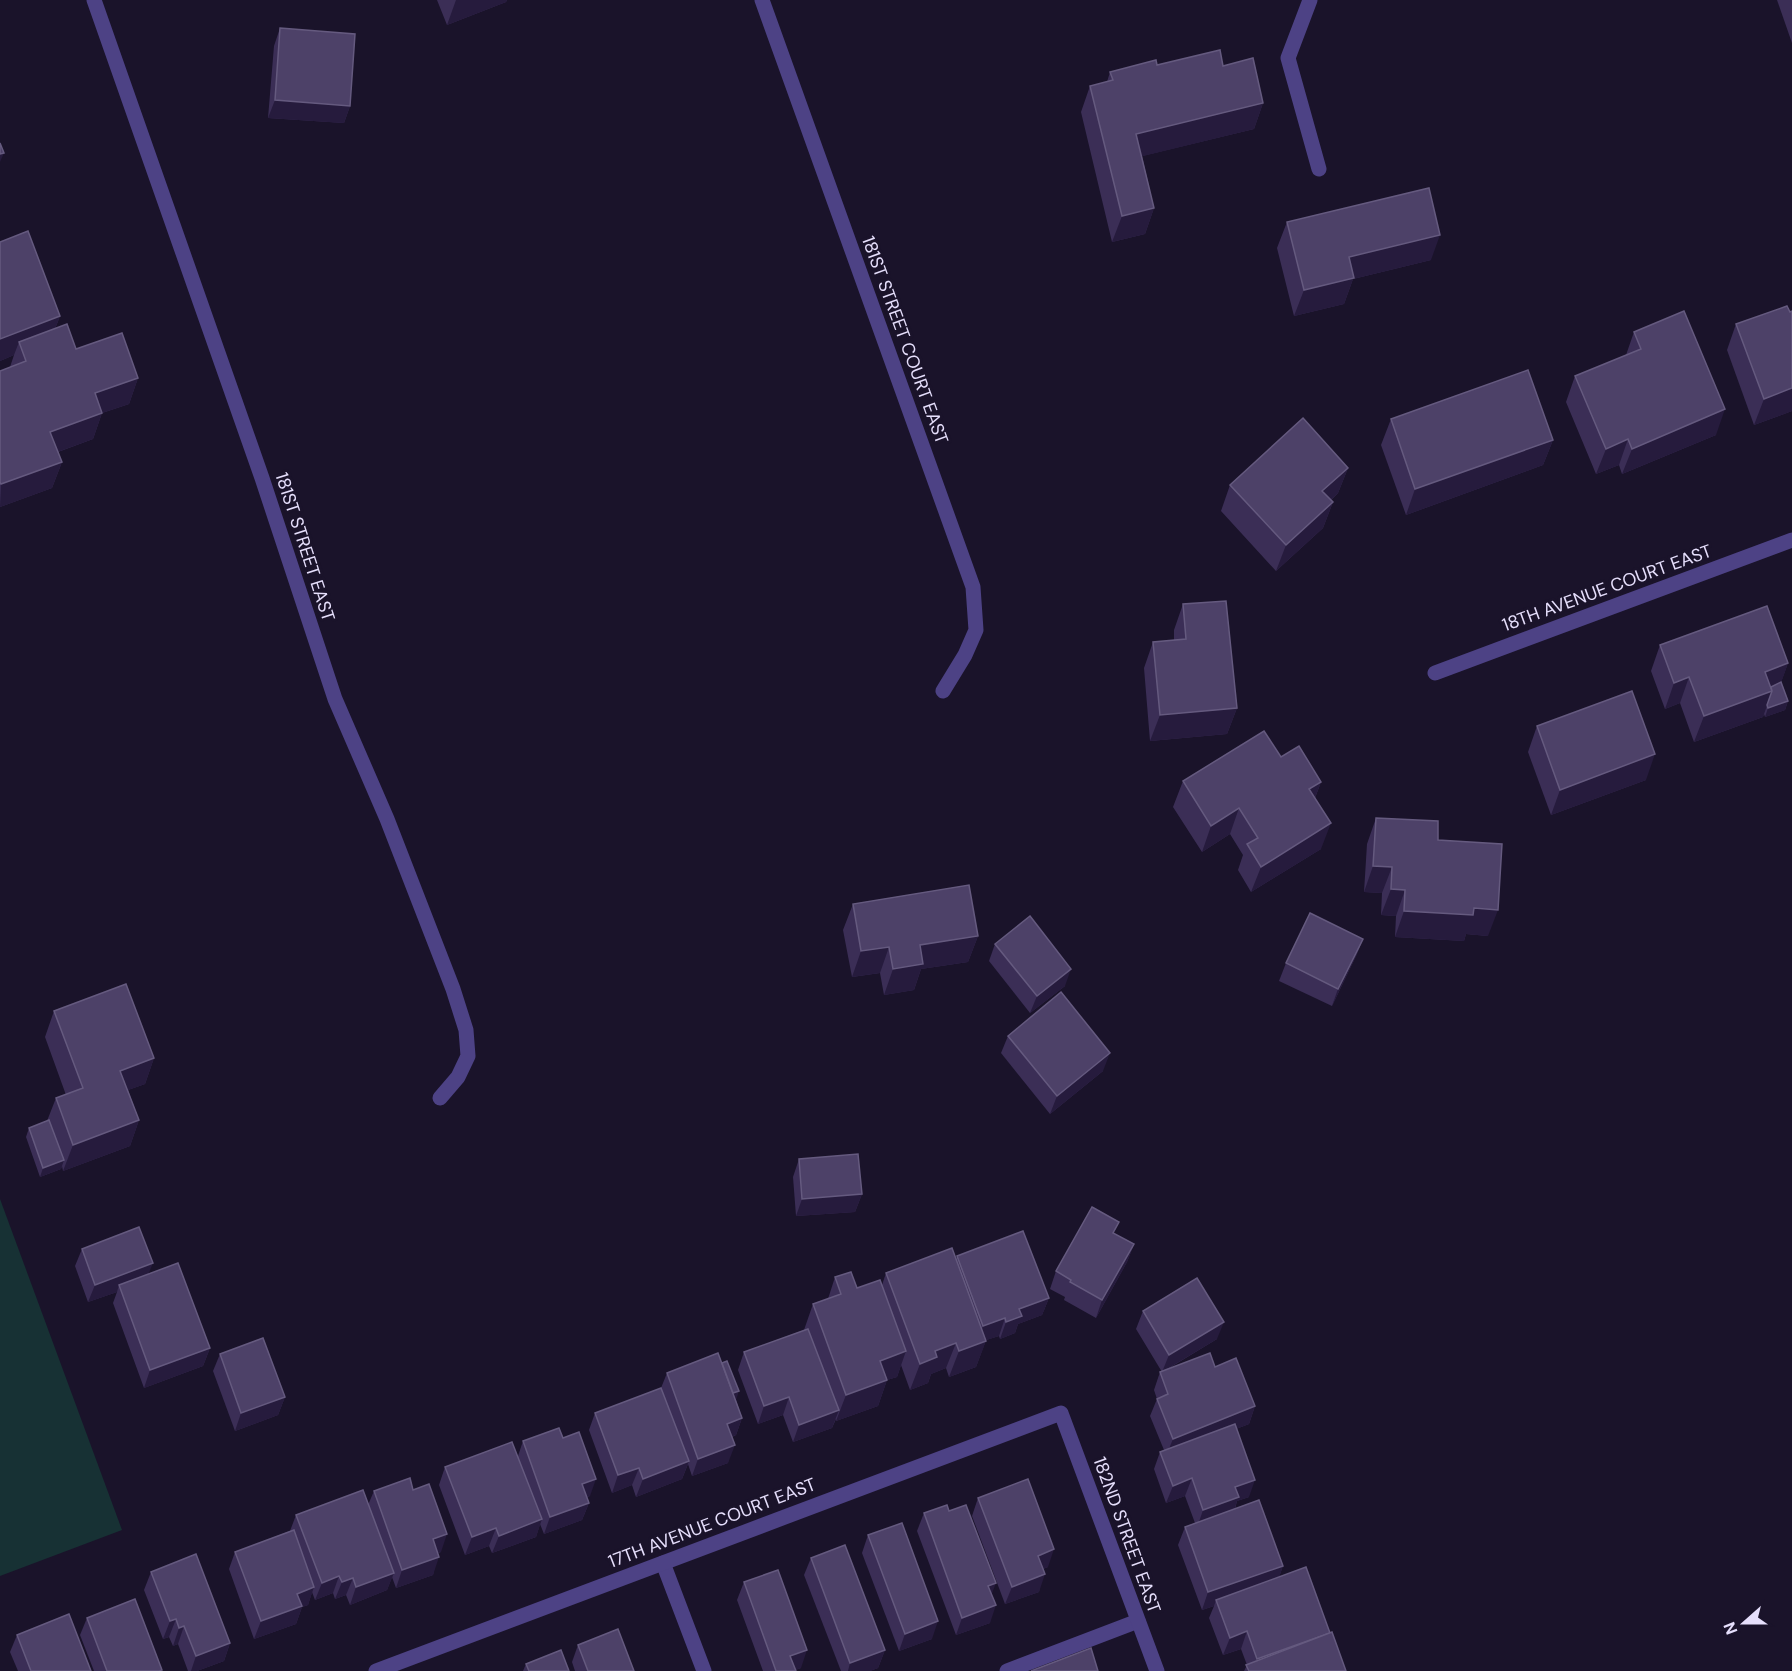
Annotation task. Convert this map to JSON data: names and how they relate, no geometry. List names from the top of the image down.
{
  "streets": {
    "street": [
      "181ST STREET COURT EAST",
      "181ST STREET EAST",
      "18TH AVENUE COURT EAST",
      "17TH AVENUE COURT EAST",
      "182ND STREET EAST"
    ]
  },
  "crossings": [
    ["17TH AVENUE COURT EAST", "182ND STREET EAST"]
  ],
  "north": "left"
}
